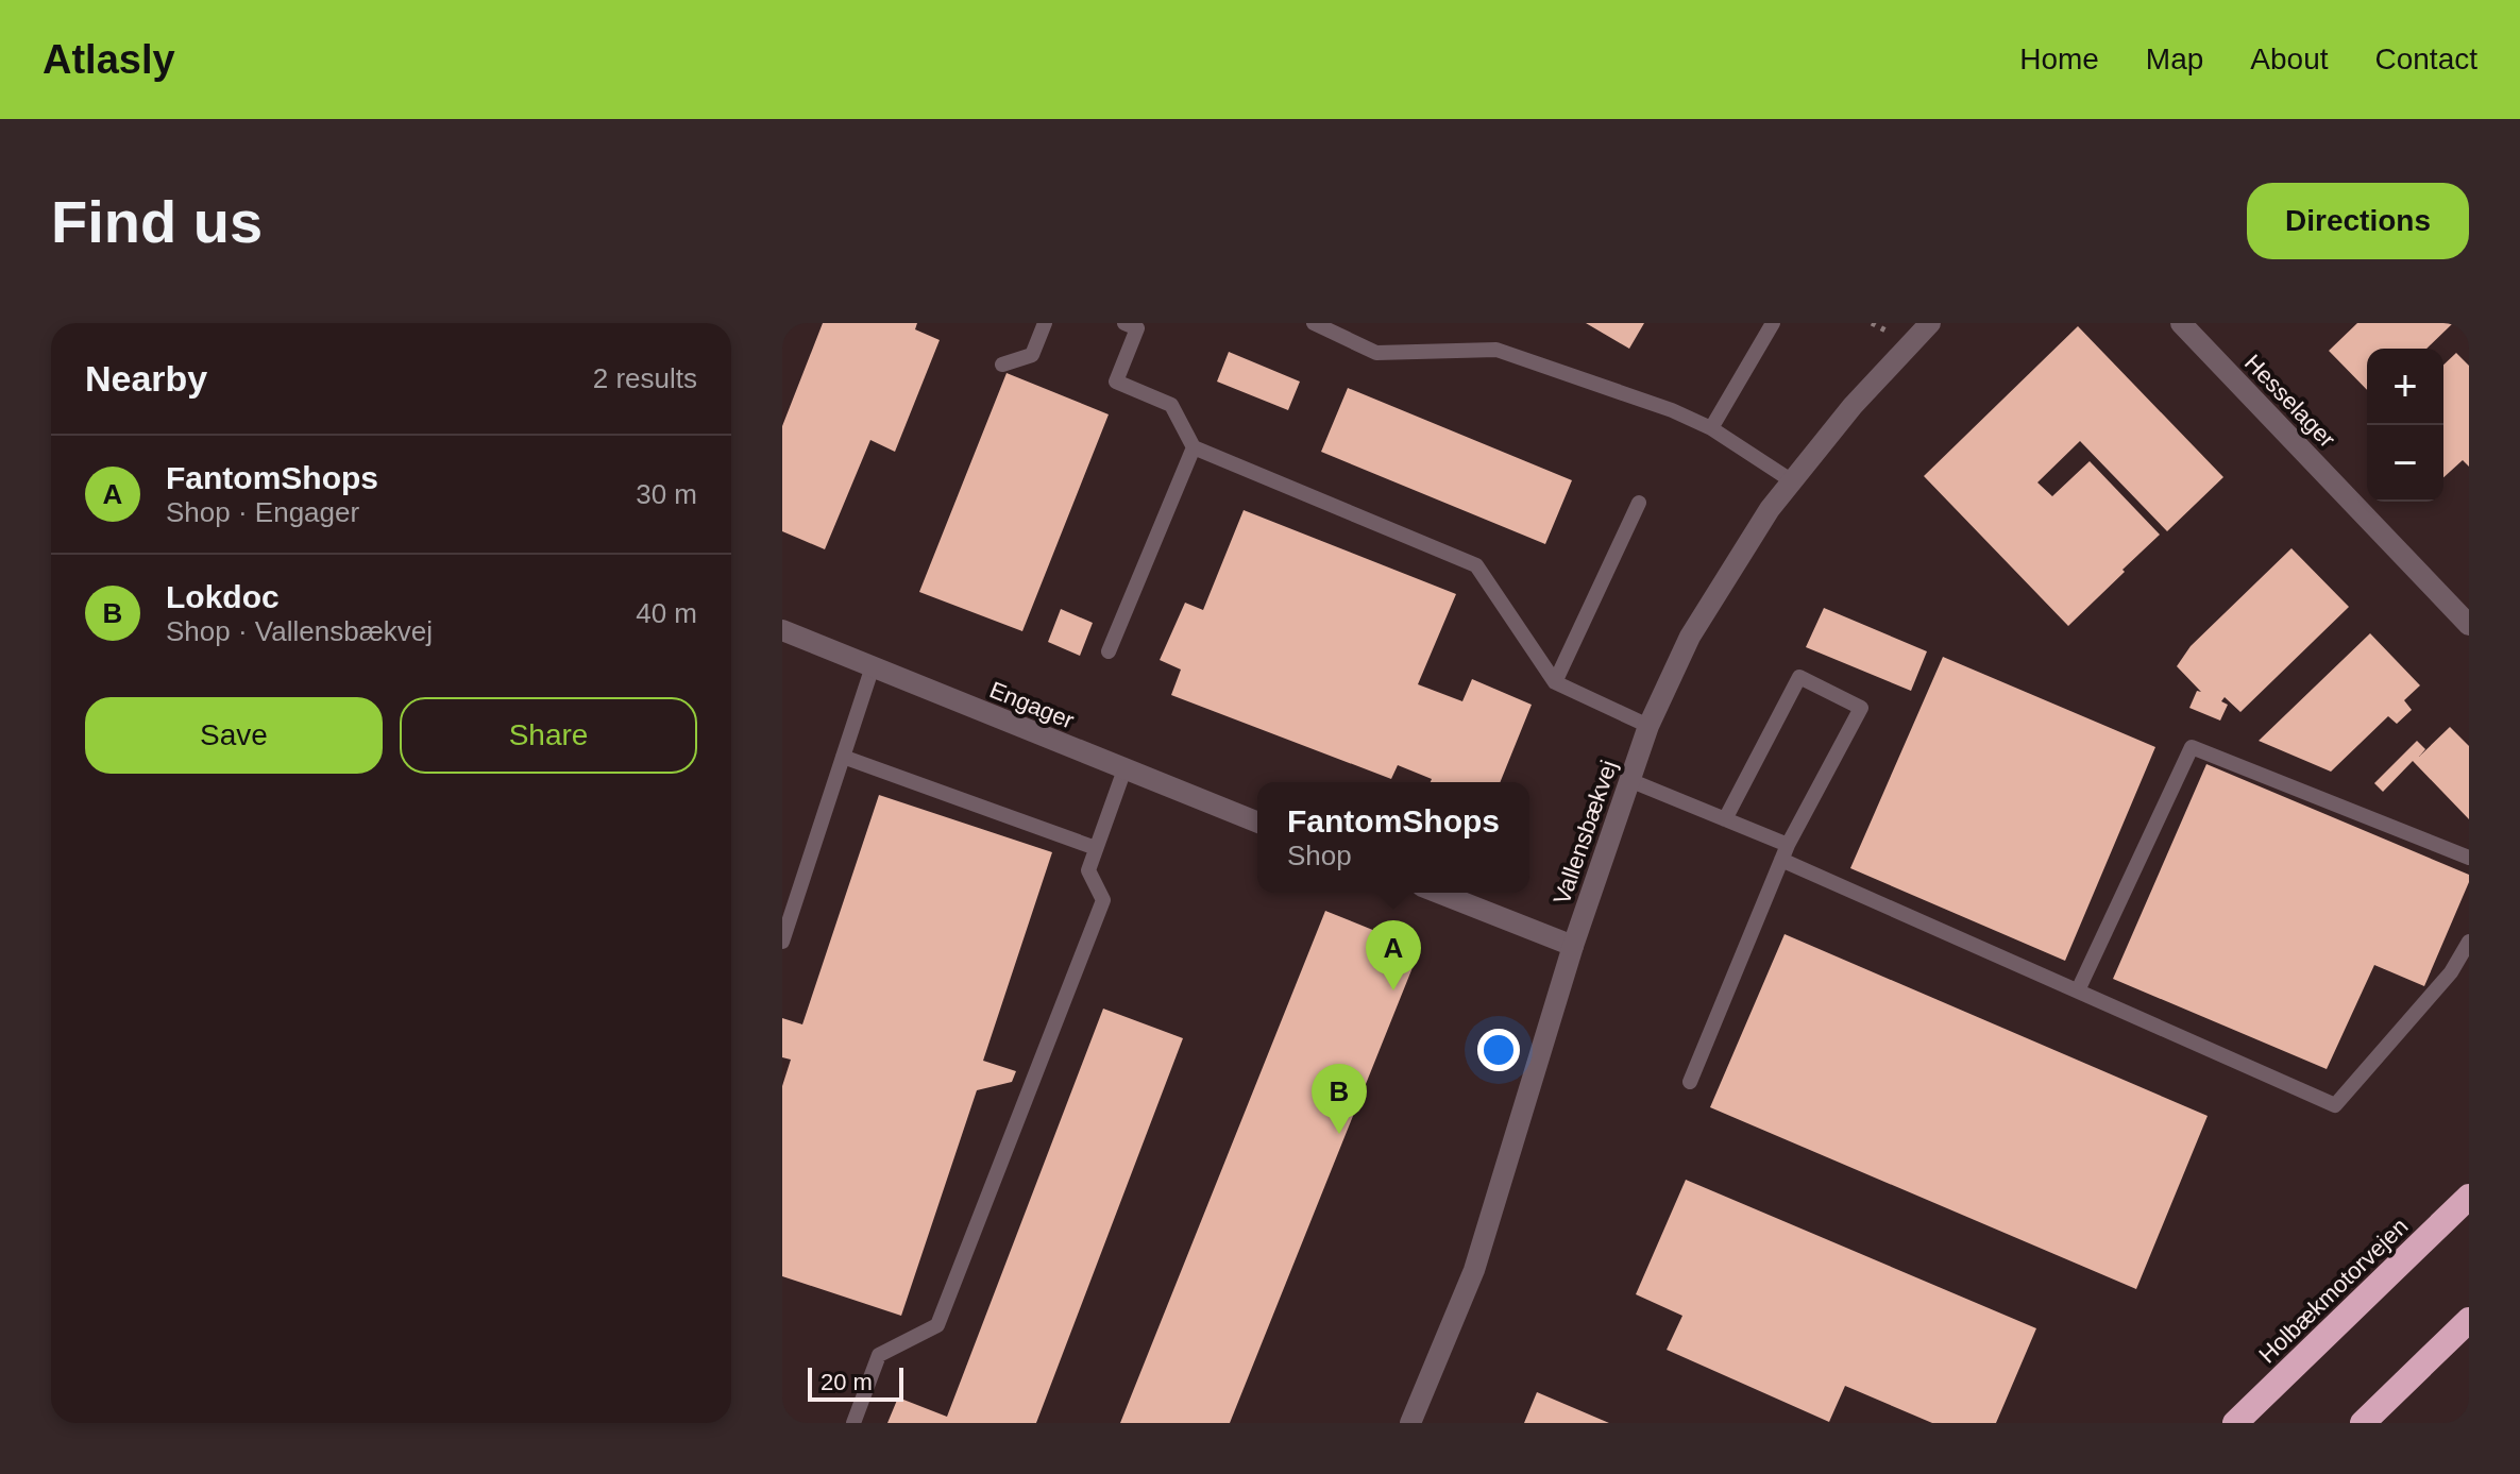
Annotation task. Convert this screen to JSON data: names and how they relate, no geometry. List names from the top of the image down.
{
  "streets": {
    "highway": ["Holbækmotorvejen"],
    "street": ["Hesselager", "Engager", "Vallensbækvej"]
  },
  "scale_bar": "20 m",
  "page": {
    "header": "Atlasly",
    "nav": [
      "Home",
      "Map",
      "About",
      "Contact"
    ],
    "buttons": [
      "Directions",
      ["Save", "Share"]
    ],
    "title": "Find us",
    "heading": ["Nearby", "2 results"],
    "map_buttons": ["+", "−"],
    "list": [
      {
        "mark": "A",
        "name": "FantomShops",
        "note": "Shop · Engager",
        "value": "30 m"
      },
      {
        "mark": "B",
        "name": "Lokdoc",
        "note": "Shop · Vallensbækvej",
        "value": "40 m"
      }
    ],
    "popup": ["FantomShops", "Shop"],
    "pins": ["A", "B"],
    "scale": "20 m"
  }
}
